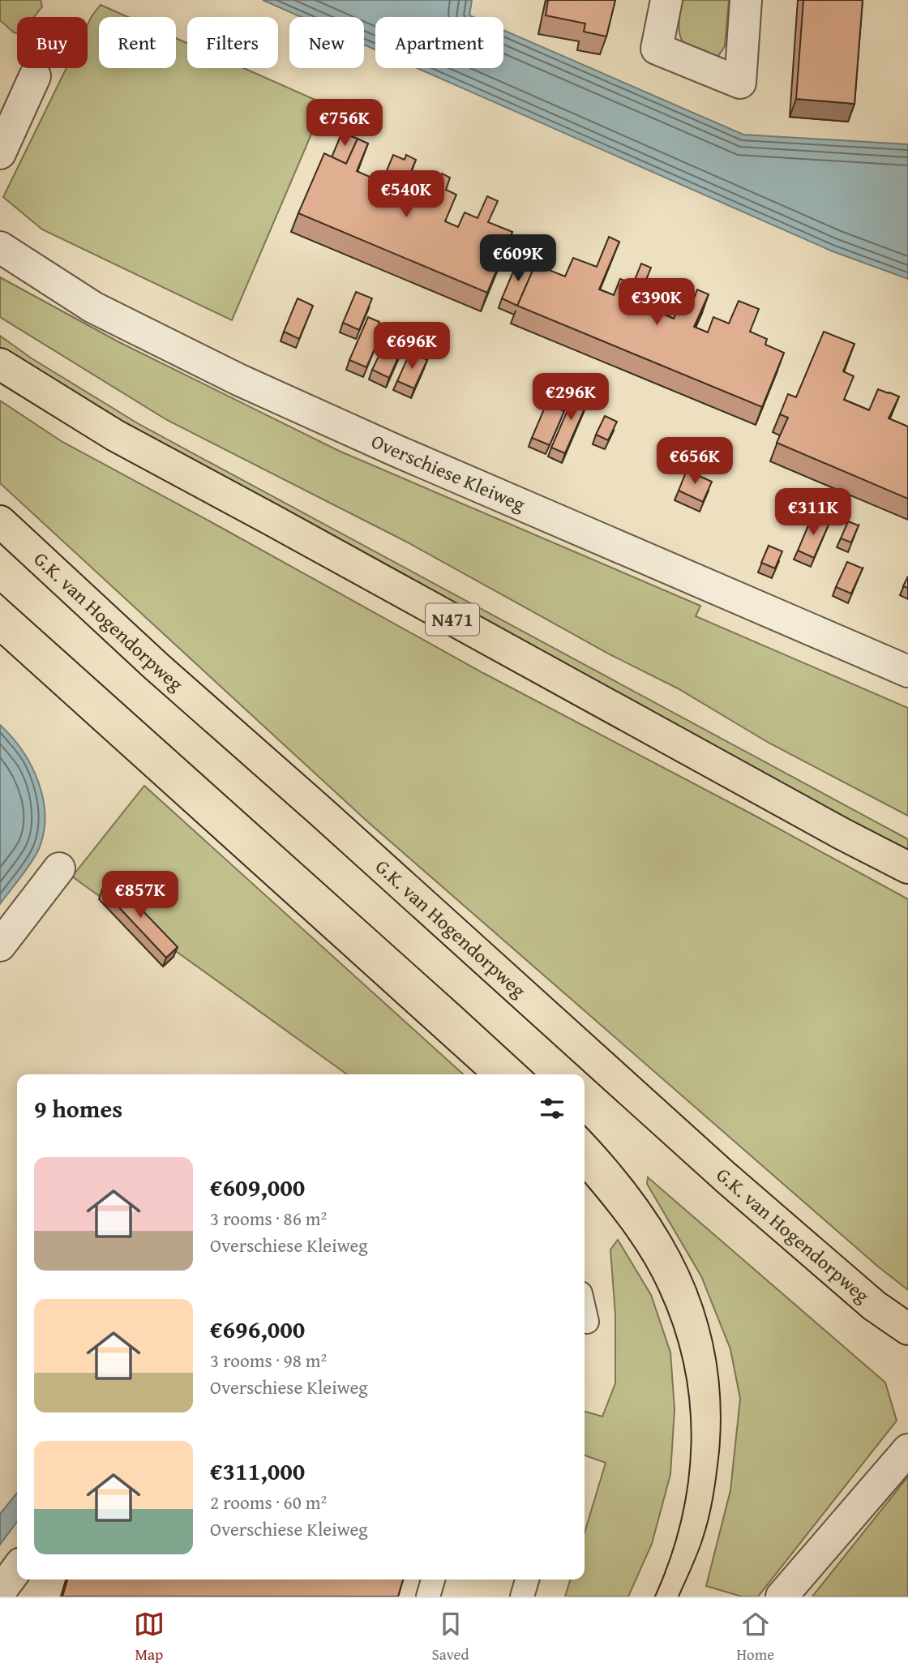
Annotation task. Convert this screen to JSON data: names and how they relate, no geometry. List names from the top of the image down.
{
  "streets": {
    "main road": ["N471", "G.K. van Hogendorpweg"],
    "street": ["Overschiese Kleiweg"]
  },
  "page": {
    "chip": [
      "Buy",
      "Rent",
      "Filters",
      "New",
      "Apartment"
    ],
    "price": [
      "€756K",
      "€540K",
      "€609K",
      "€390K",
      "€696K",
      "€296K",
      "€656K",
      "€311K",
      "€857K"
    ],
    "heading": "9 homes",
    "list": [
      {
        "name": "€609,000",
        "note": "3 rooms · 86 m² · Overschiese Kleiweg"
      },
      {
        "name": "€696,000",
        "note": "3 rooms · 98 m² · Overschiese Kleiweg"
      },
      {
        "name": "€311,000",
        "note": "2 rooms · 60 m² · Overschiese Kleiweg"
      }
    ],
    "tabs": ["Map", "Saved", "Home"]
  }
}
